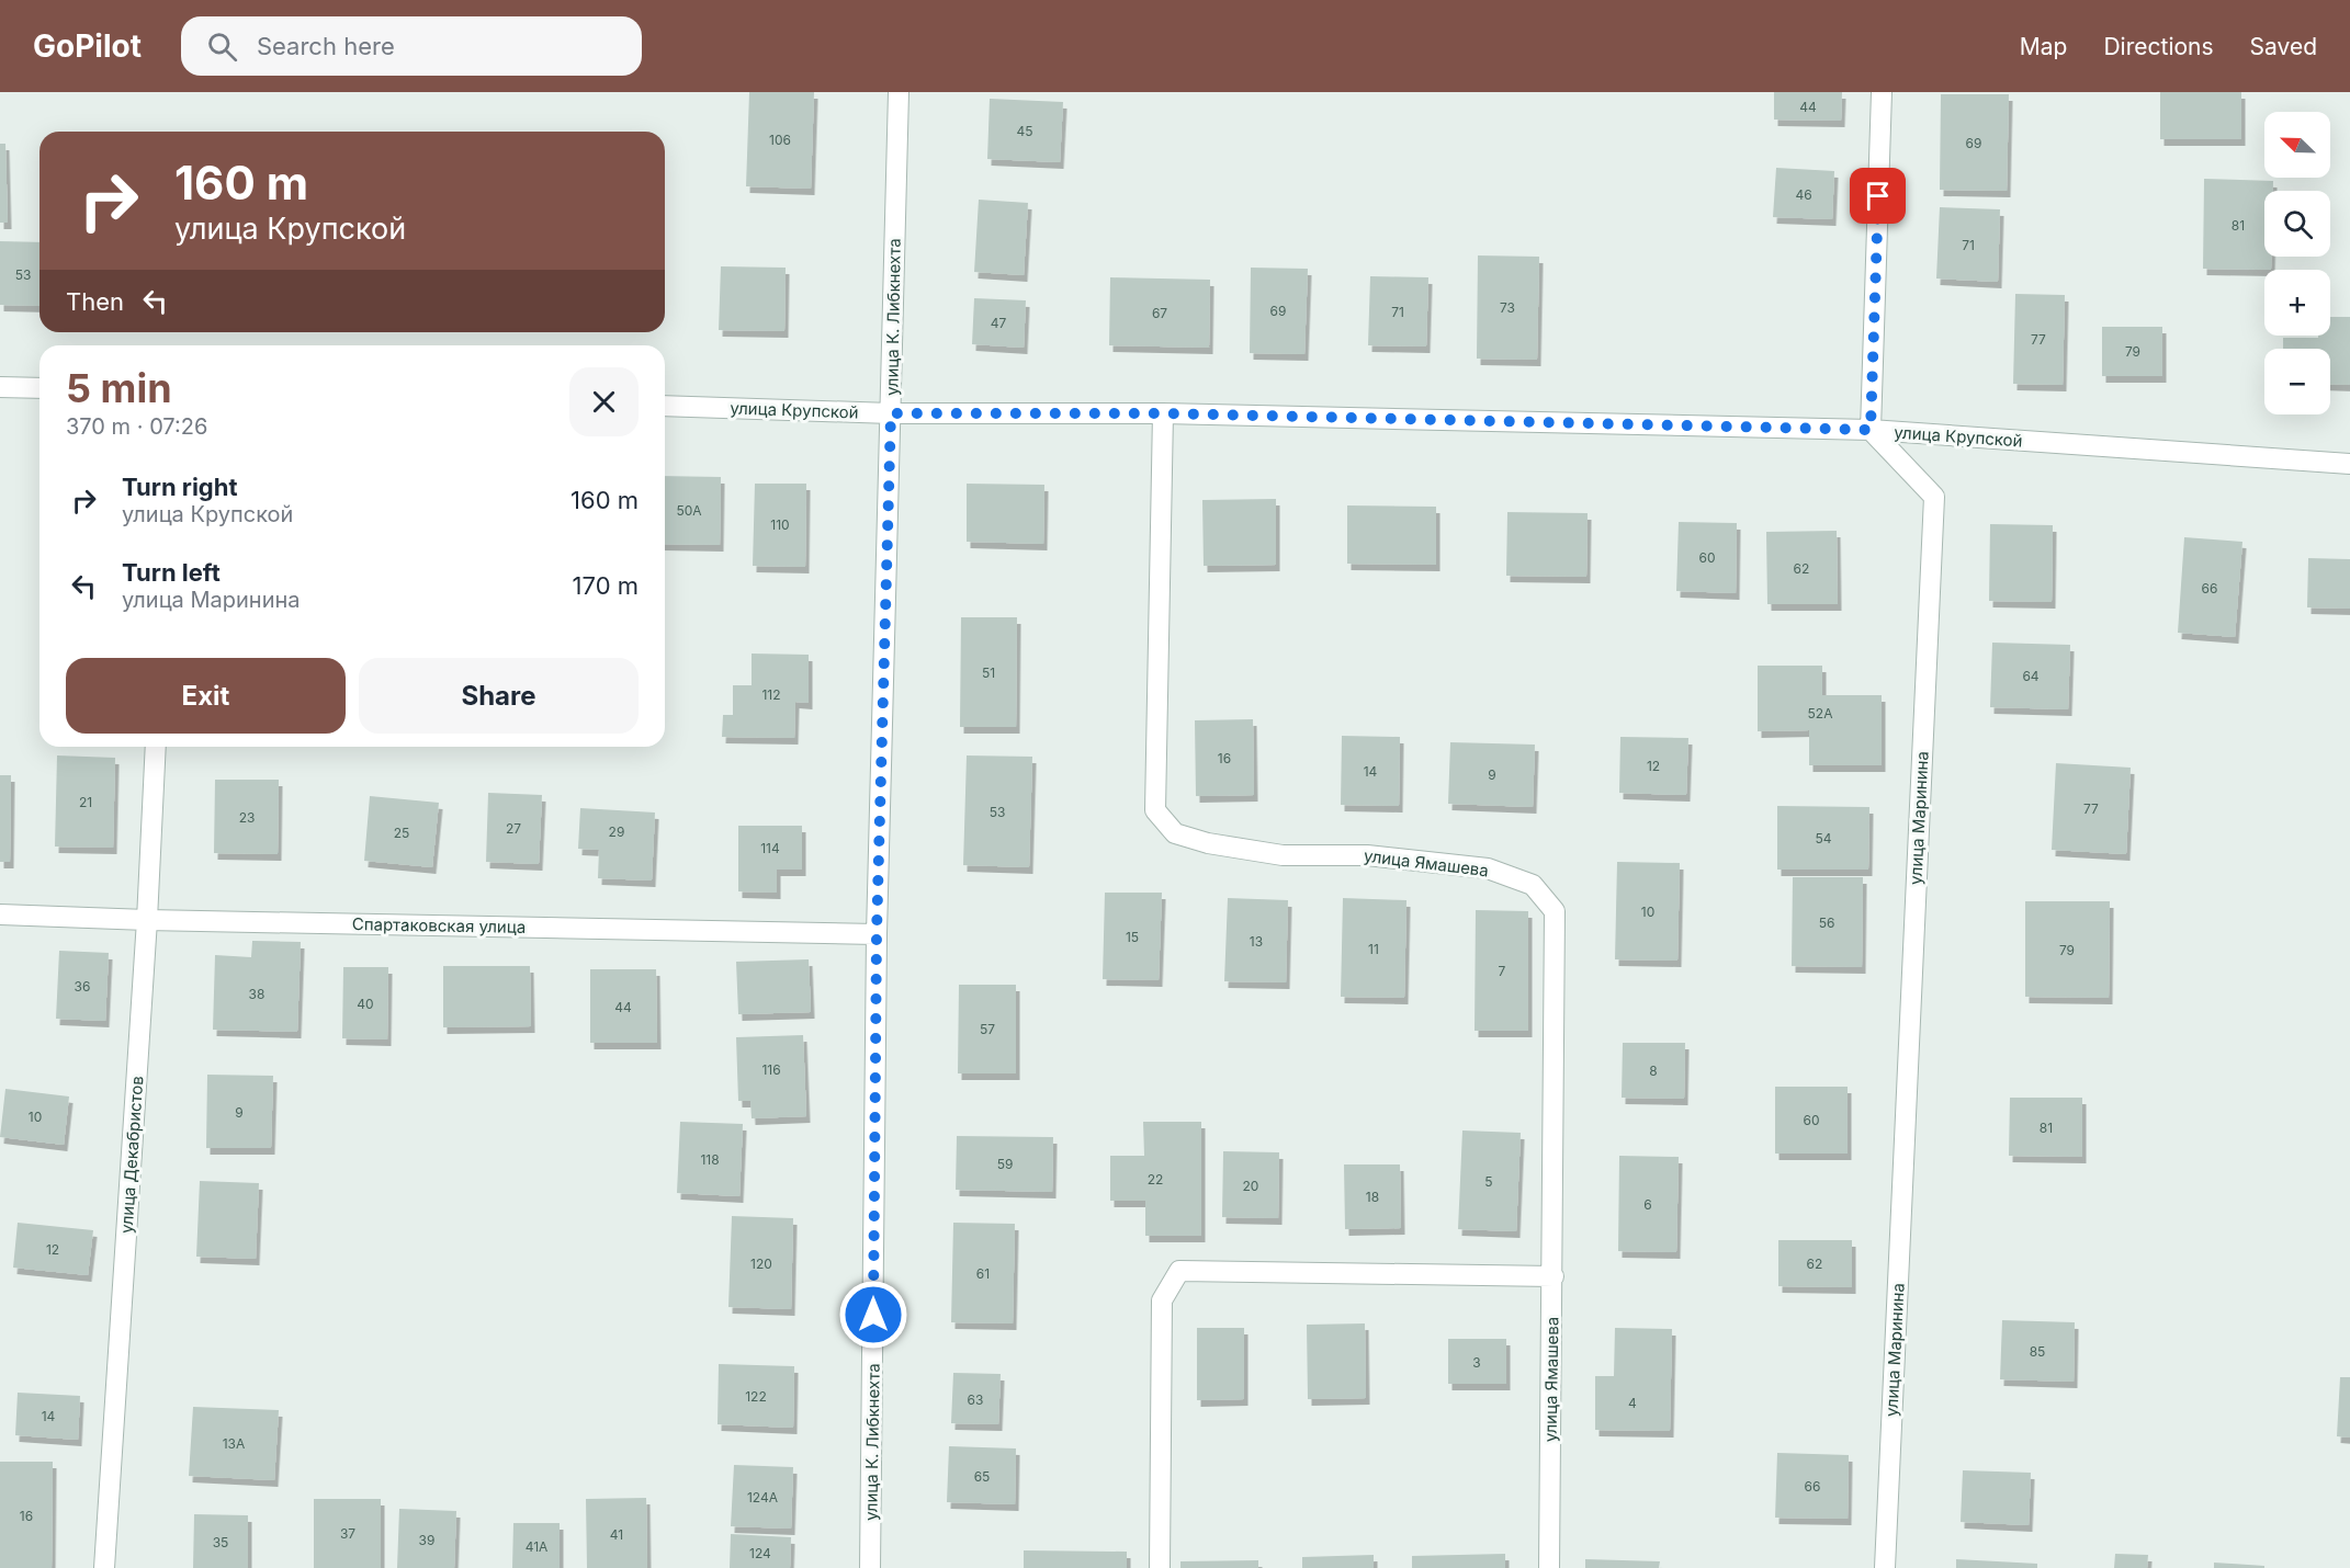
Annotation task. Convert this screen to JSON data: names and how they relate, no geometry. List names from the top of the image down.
{
  "streets": {
    "street": [
      "улица К. Либкнехта",
      "улица Крупской",
      "улица Маринина",
      "улица Ямашева",
      "Спартаковская улица",
      "улица Декабристов"
    ]
  },
  "crossings": [
    ["улица К. Либкнехта", "улица Крупской"],
    ["улица К. Либкнехта", "Спартаковская улица"],
    ["улица Крупской", "улица Маринина"],
    ["улица Крупской", "улица Ямашева"],
    ["Спартаковская улица", "улица Декабристов"]
  ],
  "house_numbers": [
    "44",
    "45",
    "106",
    "69",
    "46",
    "81",
    "71",
    "53",
    "73",
    "69",
    "71",
    "67",
    "47",
    "77",
    "79",
    "50А",
    "110",
    "60",
    "62",
    "66",
    "51",
    "64",
    "112",
    "52А",
    "16",
    "12",
    "14",
    "9",
    "21",
    "77",
    "53",
    "23",
    "27",
    "29",
    "25",
    "54",
    "114",
    "10",
    "56",
    "15",
    "13",
    "11",
    "79",
    "7",
    "36",
    "38",
    "40",
    "44",
    "57",
    "116",
    "8",
    "9",
    "10",
    "60",
    "81",
    "118",
    "59",
    "22",
    "5",
    "20",
    "18",
    "6",
    "12",
    "120",
    "62",
    "61",
    "85",
    "3",
    "122",
    "63",
    "4",
    "14",
    "13А",
    "65",
    "66",
    "124А",
    "16",
    "37",
    "41",
    "39",
    "35",
    "41А",
    "124"
  ],
  "north": "top left",
  "page": {
    "header": "GoPilot",
    "search": "Search here",
    "nav": ["Map", "Directions", "Saved"],
    "map_buttons": ["+", "−"],
    "turn": ["160 m", "улица Крупской"],
    "then": "Then",
    "heading": ["5 min", "370 m · 07:26"],
    "list": [
      {
        "name": "Turn right",
        "note": "улица Крупской",
        "value": "160 m"
      },
      {
        "name": "Turn left",
        "note": "улица Маринина",
        "value": "170 m"
      }
    ],
    "buttons": ["Exit", "Share"]
  }
}
